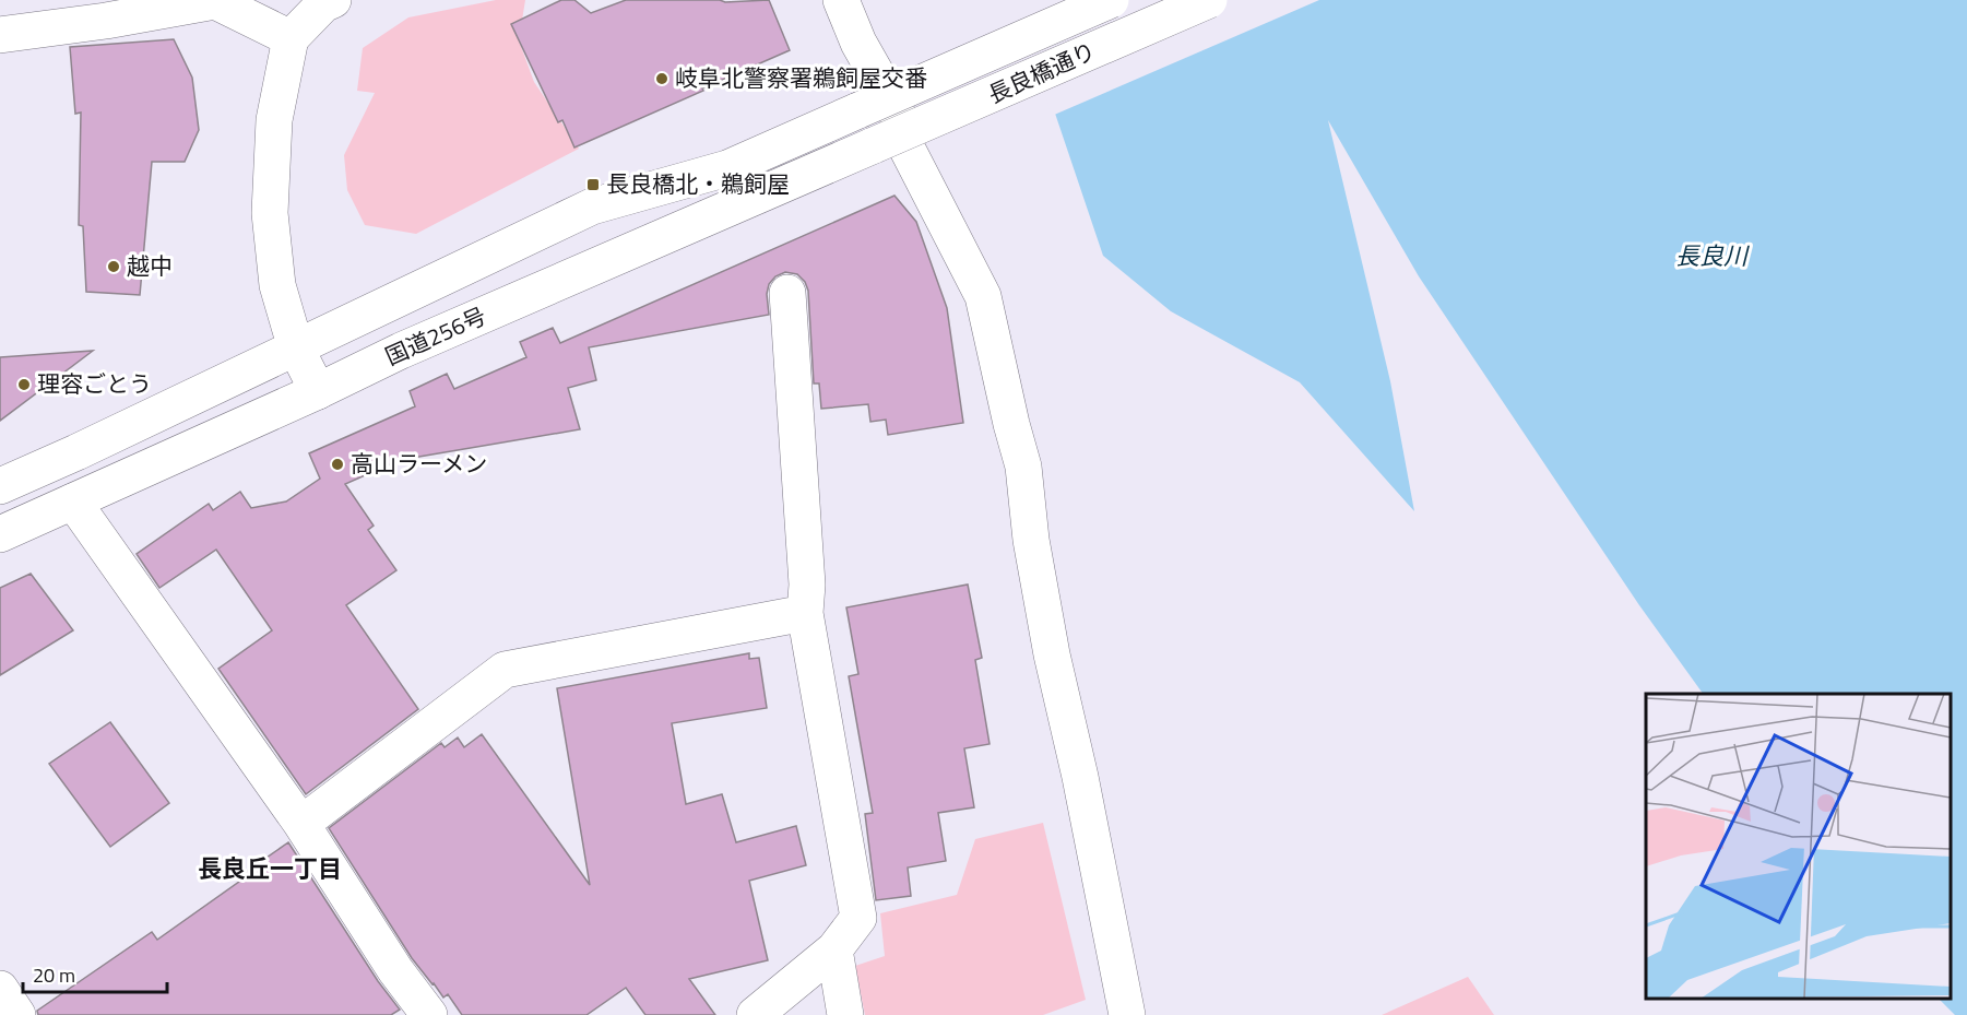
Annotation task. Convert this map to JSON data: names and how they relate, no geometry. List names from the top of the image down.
{
  "streets": {
    "main road": ["長良橋通り", "国道256号"]
  },
  "crossings": [
    ["長良橋通り", "国道256号"]
  ],
  "districts": ["長良丘一丁目"],
  "water": ["長良川"],
  "places": {
    "other": [
      "岐阜北警察署鵜飼屋交番",
      "越中",
      "理容ごとう",
      "高山ラーメン"
    ],
    "transit": ["長良橋北・鵜飼屋"]
  },
  "scale_bar": "20 m"
}
